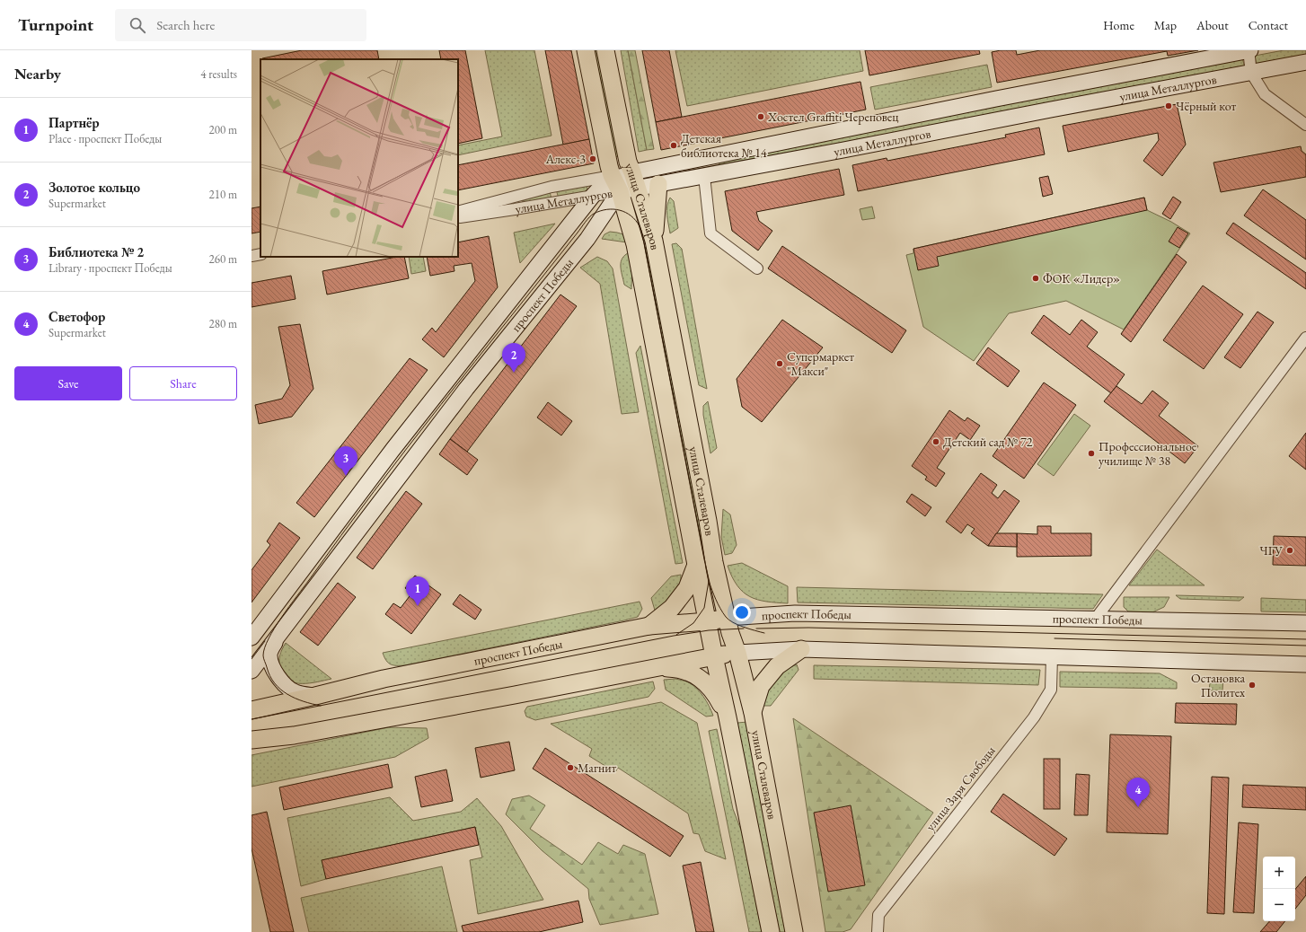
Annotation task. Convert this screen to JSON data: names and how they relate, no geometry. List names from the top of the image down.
{
  "streets": {
    "main road": ["улица Сталеваров", "проспект Победы"],
    "street": ["улица Металлургов", "улица Заря Свободы"]
  },
  "crossings": [
    ["улица Металлургов", "улица Сталеваров"],
    ["улица Металлургов", "проспект Победы"],
    ["улица Сталеваров", "проспект Победы"]
  ],
  "places": [
    "Чёрный кот",
    "Хостел Graffiti Череповец",
    "Детская библиотека № 14",
    "Алекс-3",
    "ФОК «Лидер»",
    "Супермаркет \"Макси\"",
    "Детский сад № 72",
    "Профессиональное училище № 38",
    "ЧГУ",
    "Остановка Политех",
    "Магнит"
  ],
  "page": {
    "header": "Turnpoint",
    "search": "Search here",
    "nav": [
      "Home",
      "Map",
      "About",
      "Contact"
    ],
    "heading": ["Nearby", "4 results"],
    "list": [
      {
        "mark": "1",
        "name": "Партнёр",
        "note": "Place · проспект Победы",
        "value": "200 m"
      },
      {
        "mark": "2",
        "name": "Золотое кольцо",
        "note": "Supermarket",
        "value": "210 m"
      },
      {
        "mark": "3",
        "name": "Библиотека № 2",
        "note": "Library · проспект Победы",
        "value": "260 m"
      },
      {
        "mark": "4",
        "name": "Светофор",
        "note": "Supermarket",
        "value": "280 m"
      }
    ],
    "pins": [
      "2",
      "3",
      "1",
      "4"
    ],
    "buttons": ["Save", "Share"],
    "map_buttons": ["+", "−"]
  }
}
